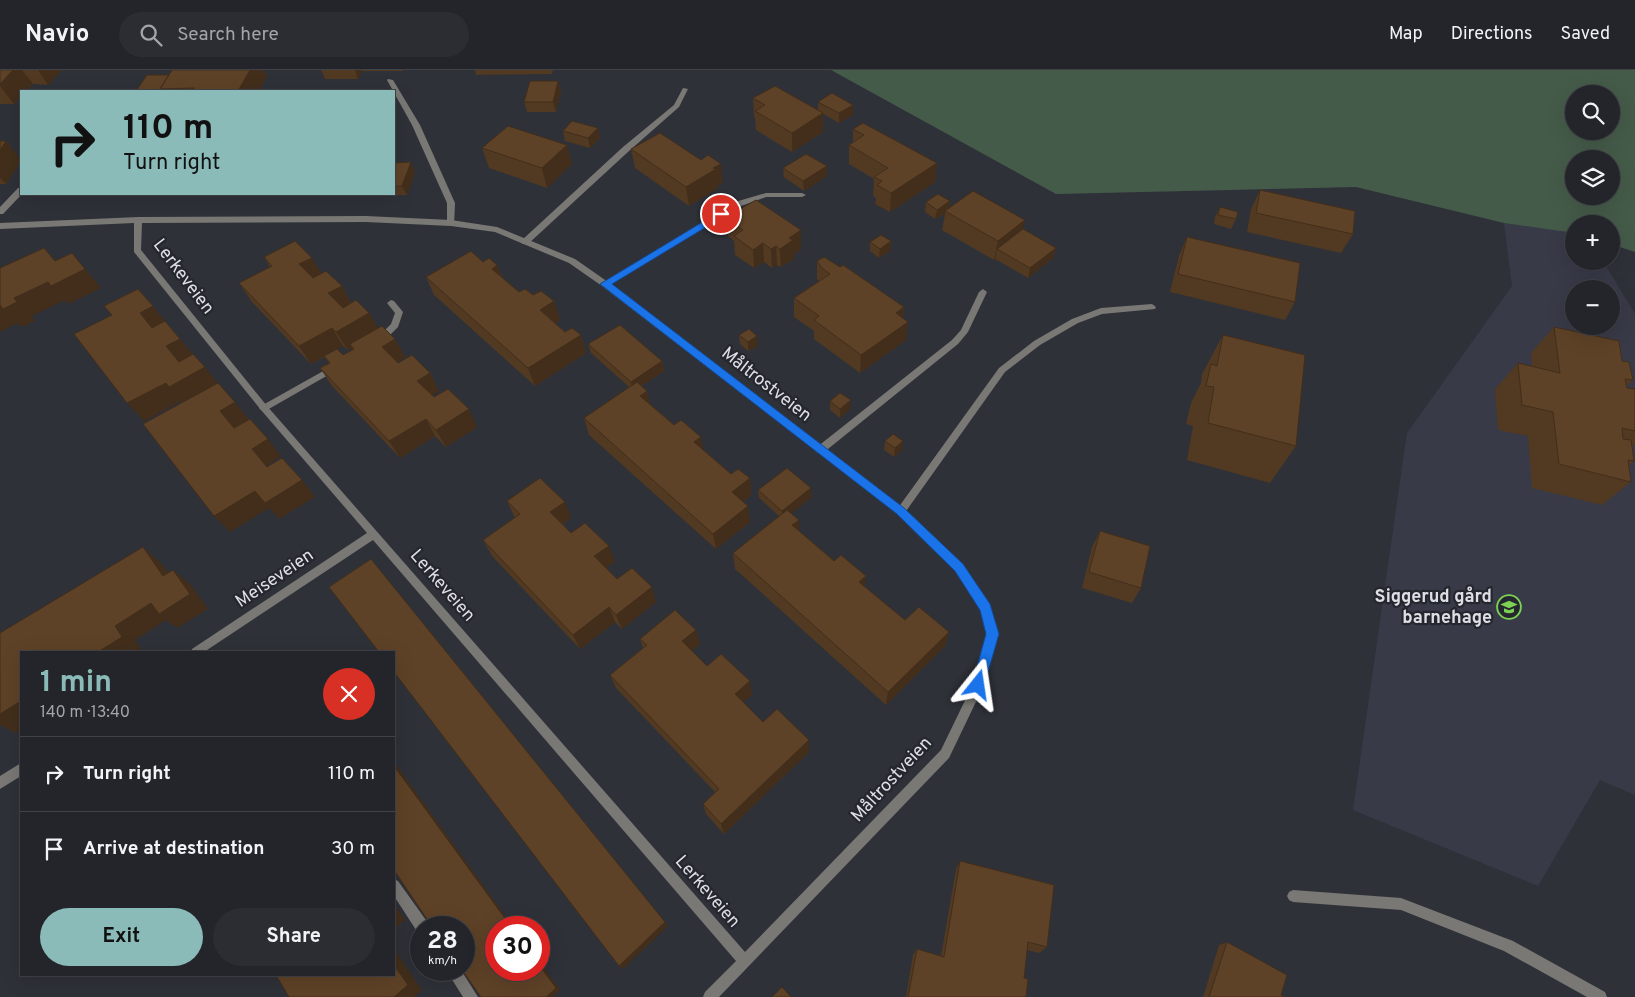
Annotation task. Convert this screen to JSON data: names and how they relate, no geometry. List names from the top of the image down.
{
  "streets": {
    "street": ["Lerkeveien", "Måltrostveien", "Meiseveien"]
  },
  "crossings": [
    ["Lerkeveien", "Måltrostveien"],
    ["Lerkeveien", "Meiseveien"]
  ],
  "places": {
    "school or university": ["Siggerud gård barnehage"]
  },
  "page": {
    "header": "Navio",
    "search": "Search here",
    "nav": ["Map", "Directions", "Saved"],
    "map_buttons": ["+", "−"],
    "turn": ["110 m", "Turn right"],
    "heading": ["1 min", "140 m · 13:40"],
    "list": [
      {
        "name": "Turn right",
        "value": "110 m"
      },
      {
        "name": "Arrive at destination",
        "value": "30 m"
      }
    ],
    "buttons": ["Exit", "Share"],
    "speed": "28 km/h",
    "limit": "30"
  }
}
